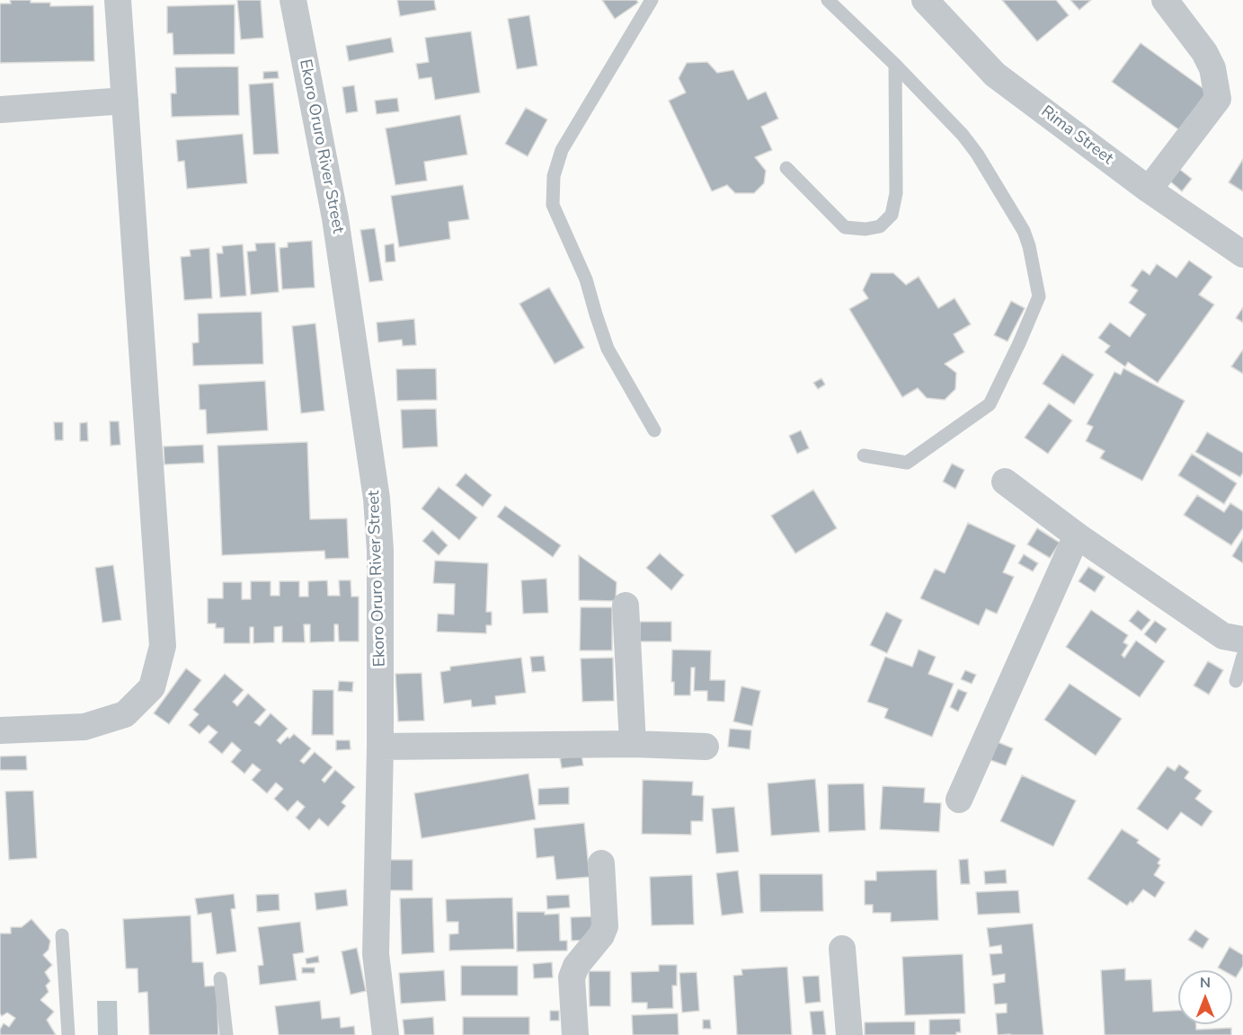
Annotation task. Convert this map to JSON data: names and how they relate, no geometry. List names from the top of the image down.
{
  "streets": {
    "street": ["Rima Street", "Ekoro Oruro River Street"]
  },
  "north": "top"
}
